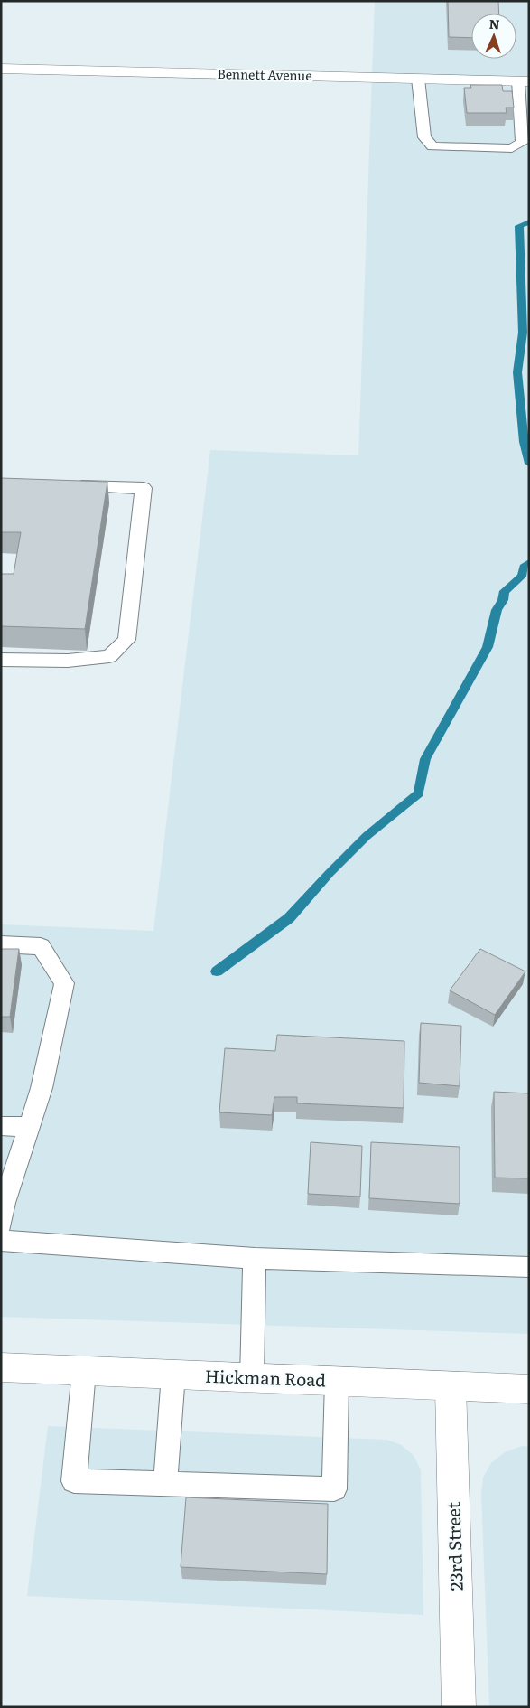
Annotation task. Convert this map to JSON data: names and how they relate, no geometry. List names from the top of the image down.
{
  "streets": {
    "street": ["Bennett Avenue", "Hickman Road", "23rd Street"]
  },
  "crossings": [
    ["Hickman Road", "23rd Street"]
  ],
  "north": "top"
}
